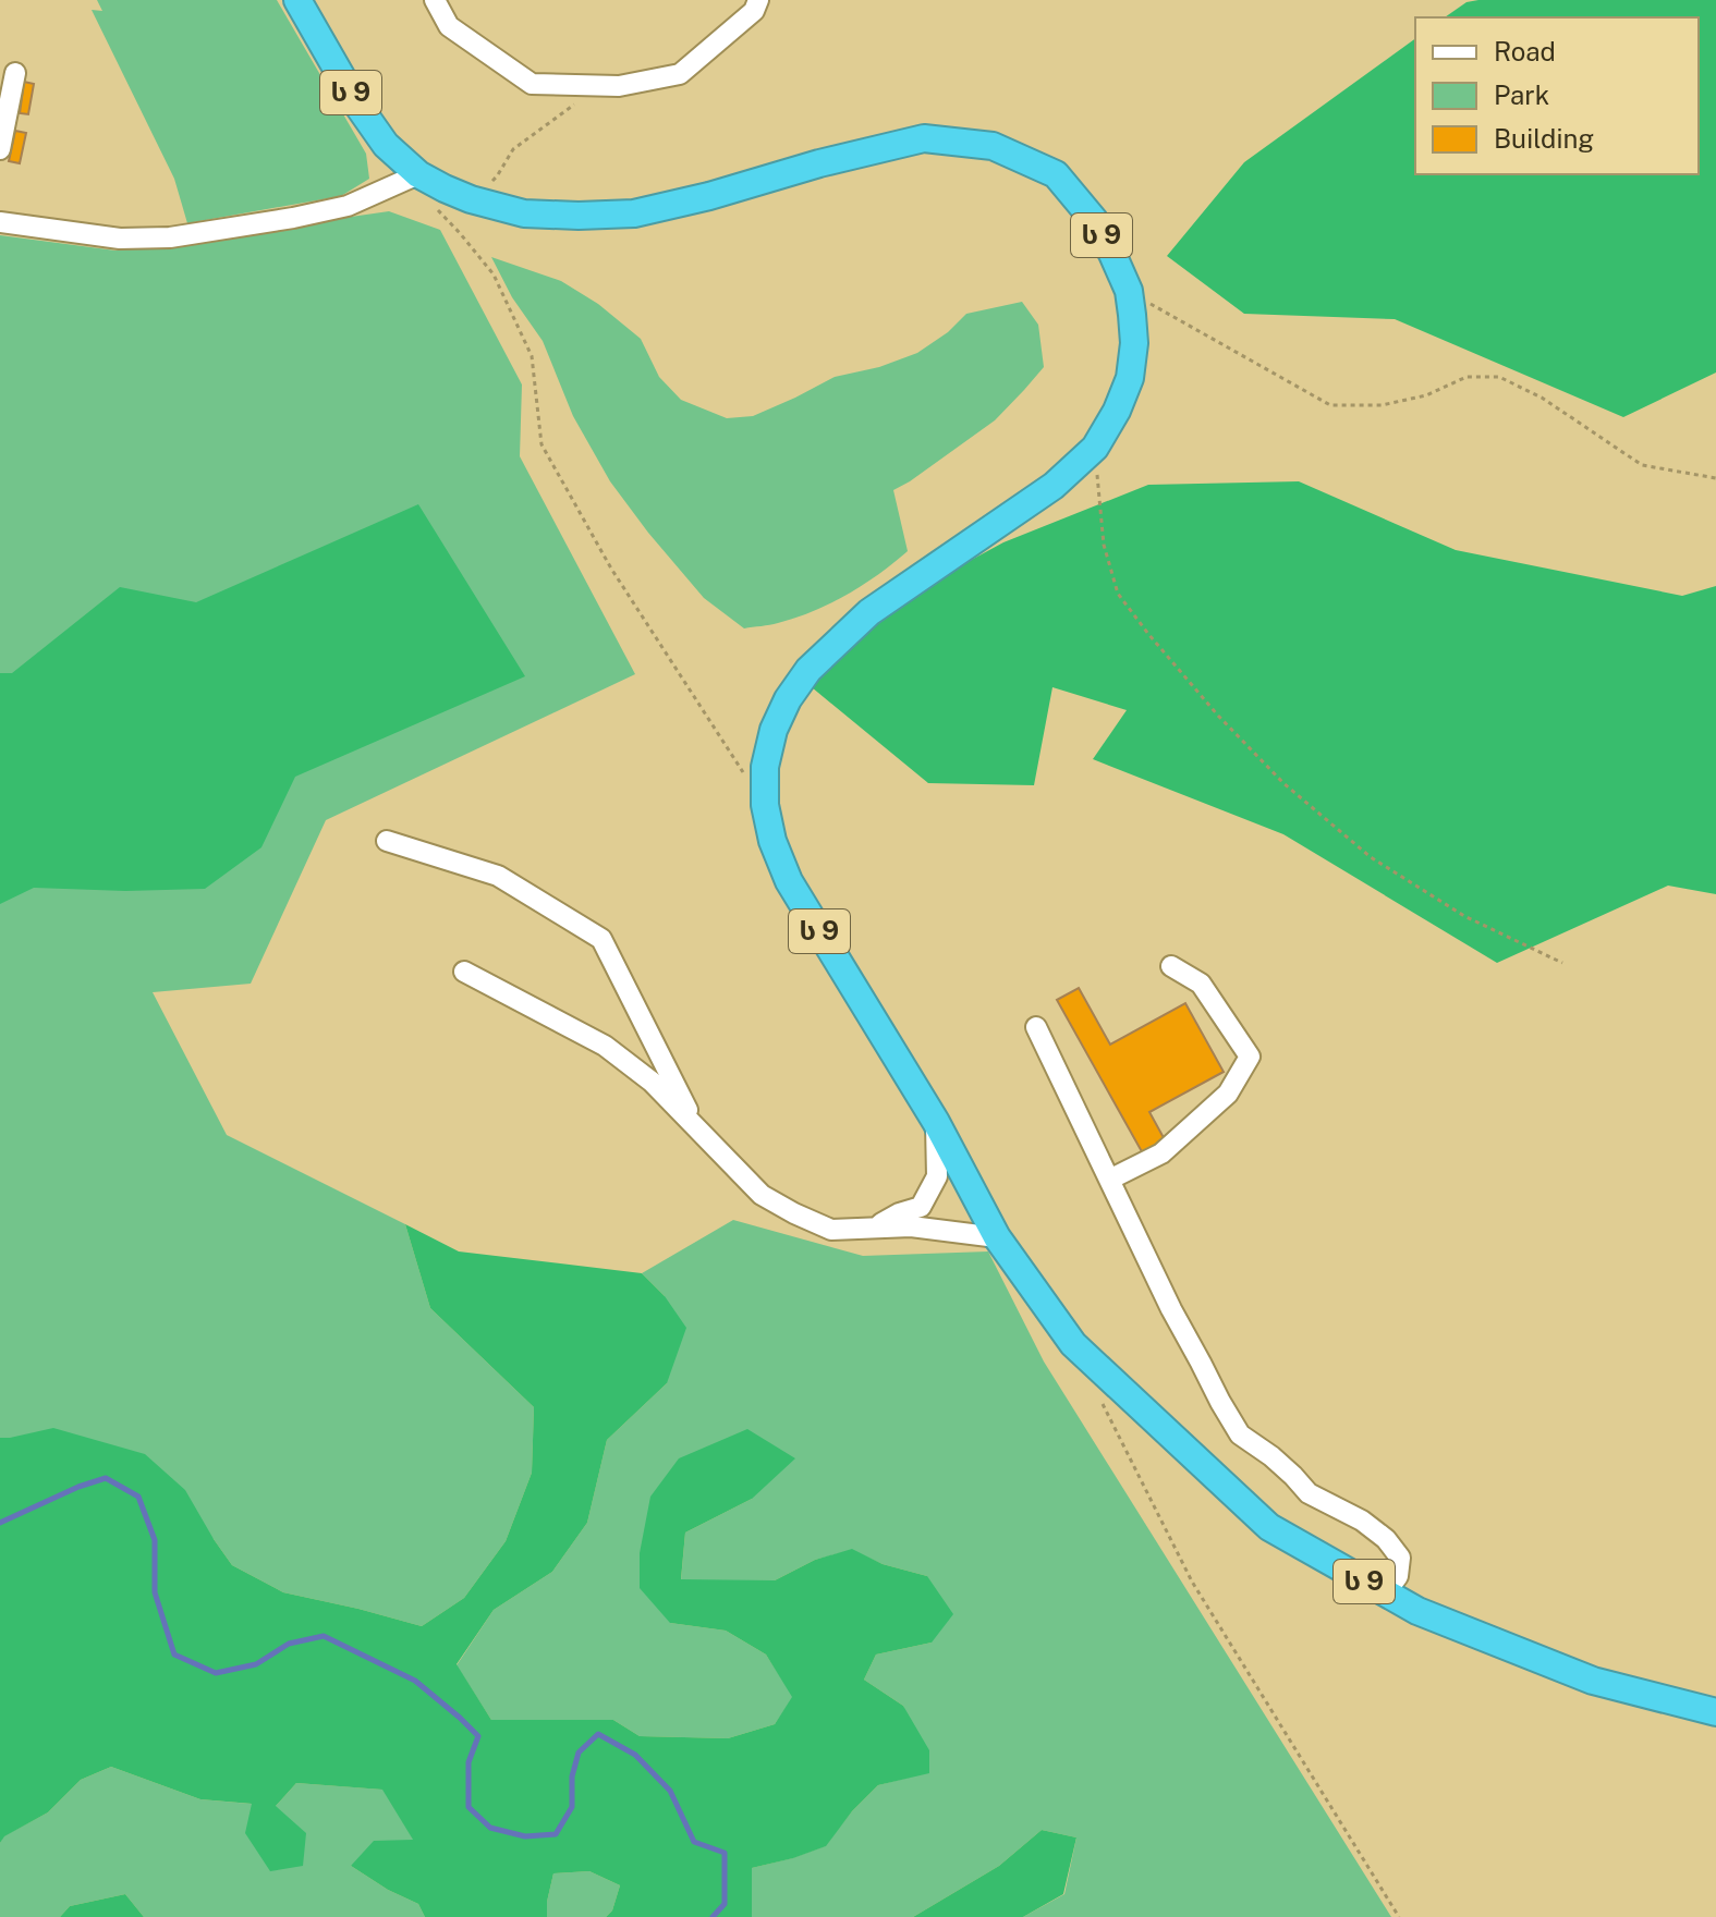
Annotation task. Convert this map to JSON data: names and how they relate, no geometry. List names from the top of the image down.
{
  "streets": {
    "highway": ["ს 9"]
  },
  "legend": ["Road", "Park", "Building"]
}
